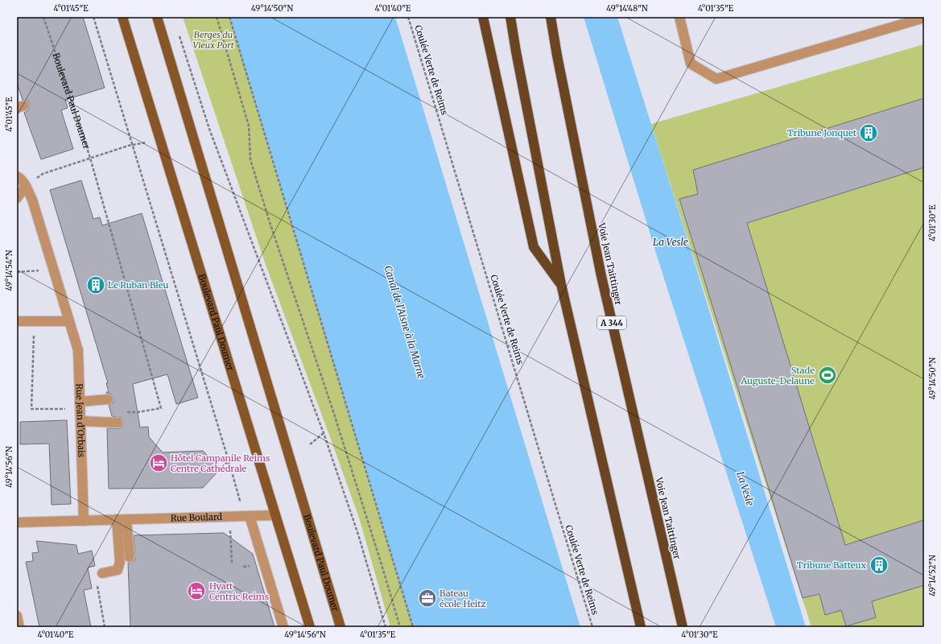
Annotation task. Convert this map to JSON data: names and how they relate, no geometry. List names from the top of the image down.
{
  "streets": {
    "highway": ["Voie Jean Taittinger", "A 344"],
    "main road": ["Boulevard Paul Doumer"],
    "street": ["Rue Jean d'Orbais", "Rue Boulard"],
    "path": ["Coulée Verte de Reims"]
  },
  "crossings": [
    ["Boulevard Paul Doumer", "Rue Boulard"],
    ["Rue Jean d'Orbais", "Rue Boulard"]
  ],
  "water": ["La Vesle", "Canal de l'Aisne à la Marne"],
  "parks": ["Berges du Vieux Port"],
  "places": {
    "building": ["Tribune Jonquet", "Le Ruban Bleu", "Tribune Batteux"],
    "sports": ["Stade Auguste-Delaune"],
    "hotel": ["Hôtel Campanile Reims Centre Cathédrale", "Hyatt Centric Reims"],
    "office": ["Bateau école Heitz"]
  },
  "coordinates": [
    "4°01'45\"E",
    "49°14'50\"N",
    "4°01'40\"E",
    "49°14'48\"N",
    "4°01'35\"E",
    "4°01'30\"E",
    "49°14'54\"N",
    "49°14'56\"N",
    "49°14'52\"N"
  ]
}
